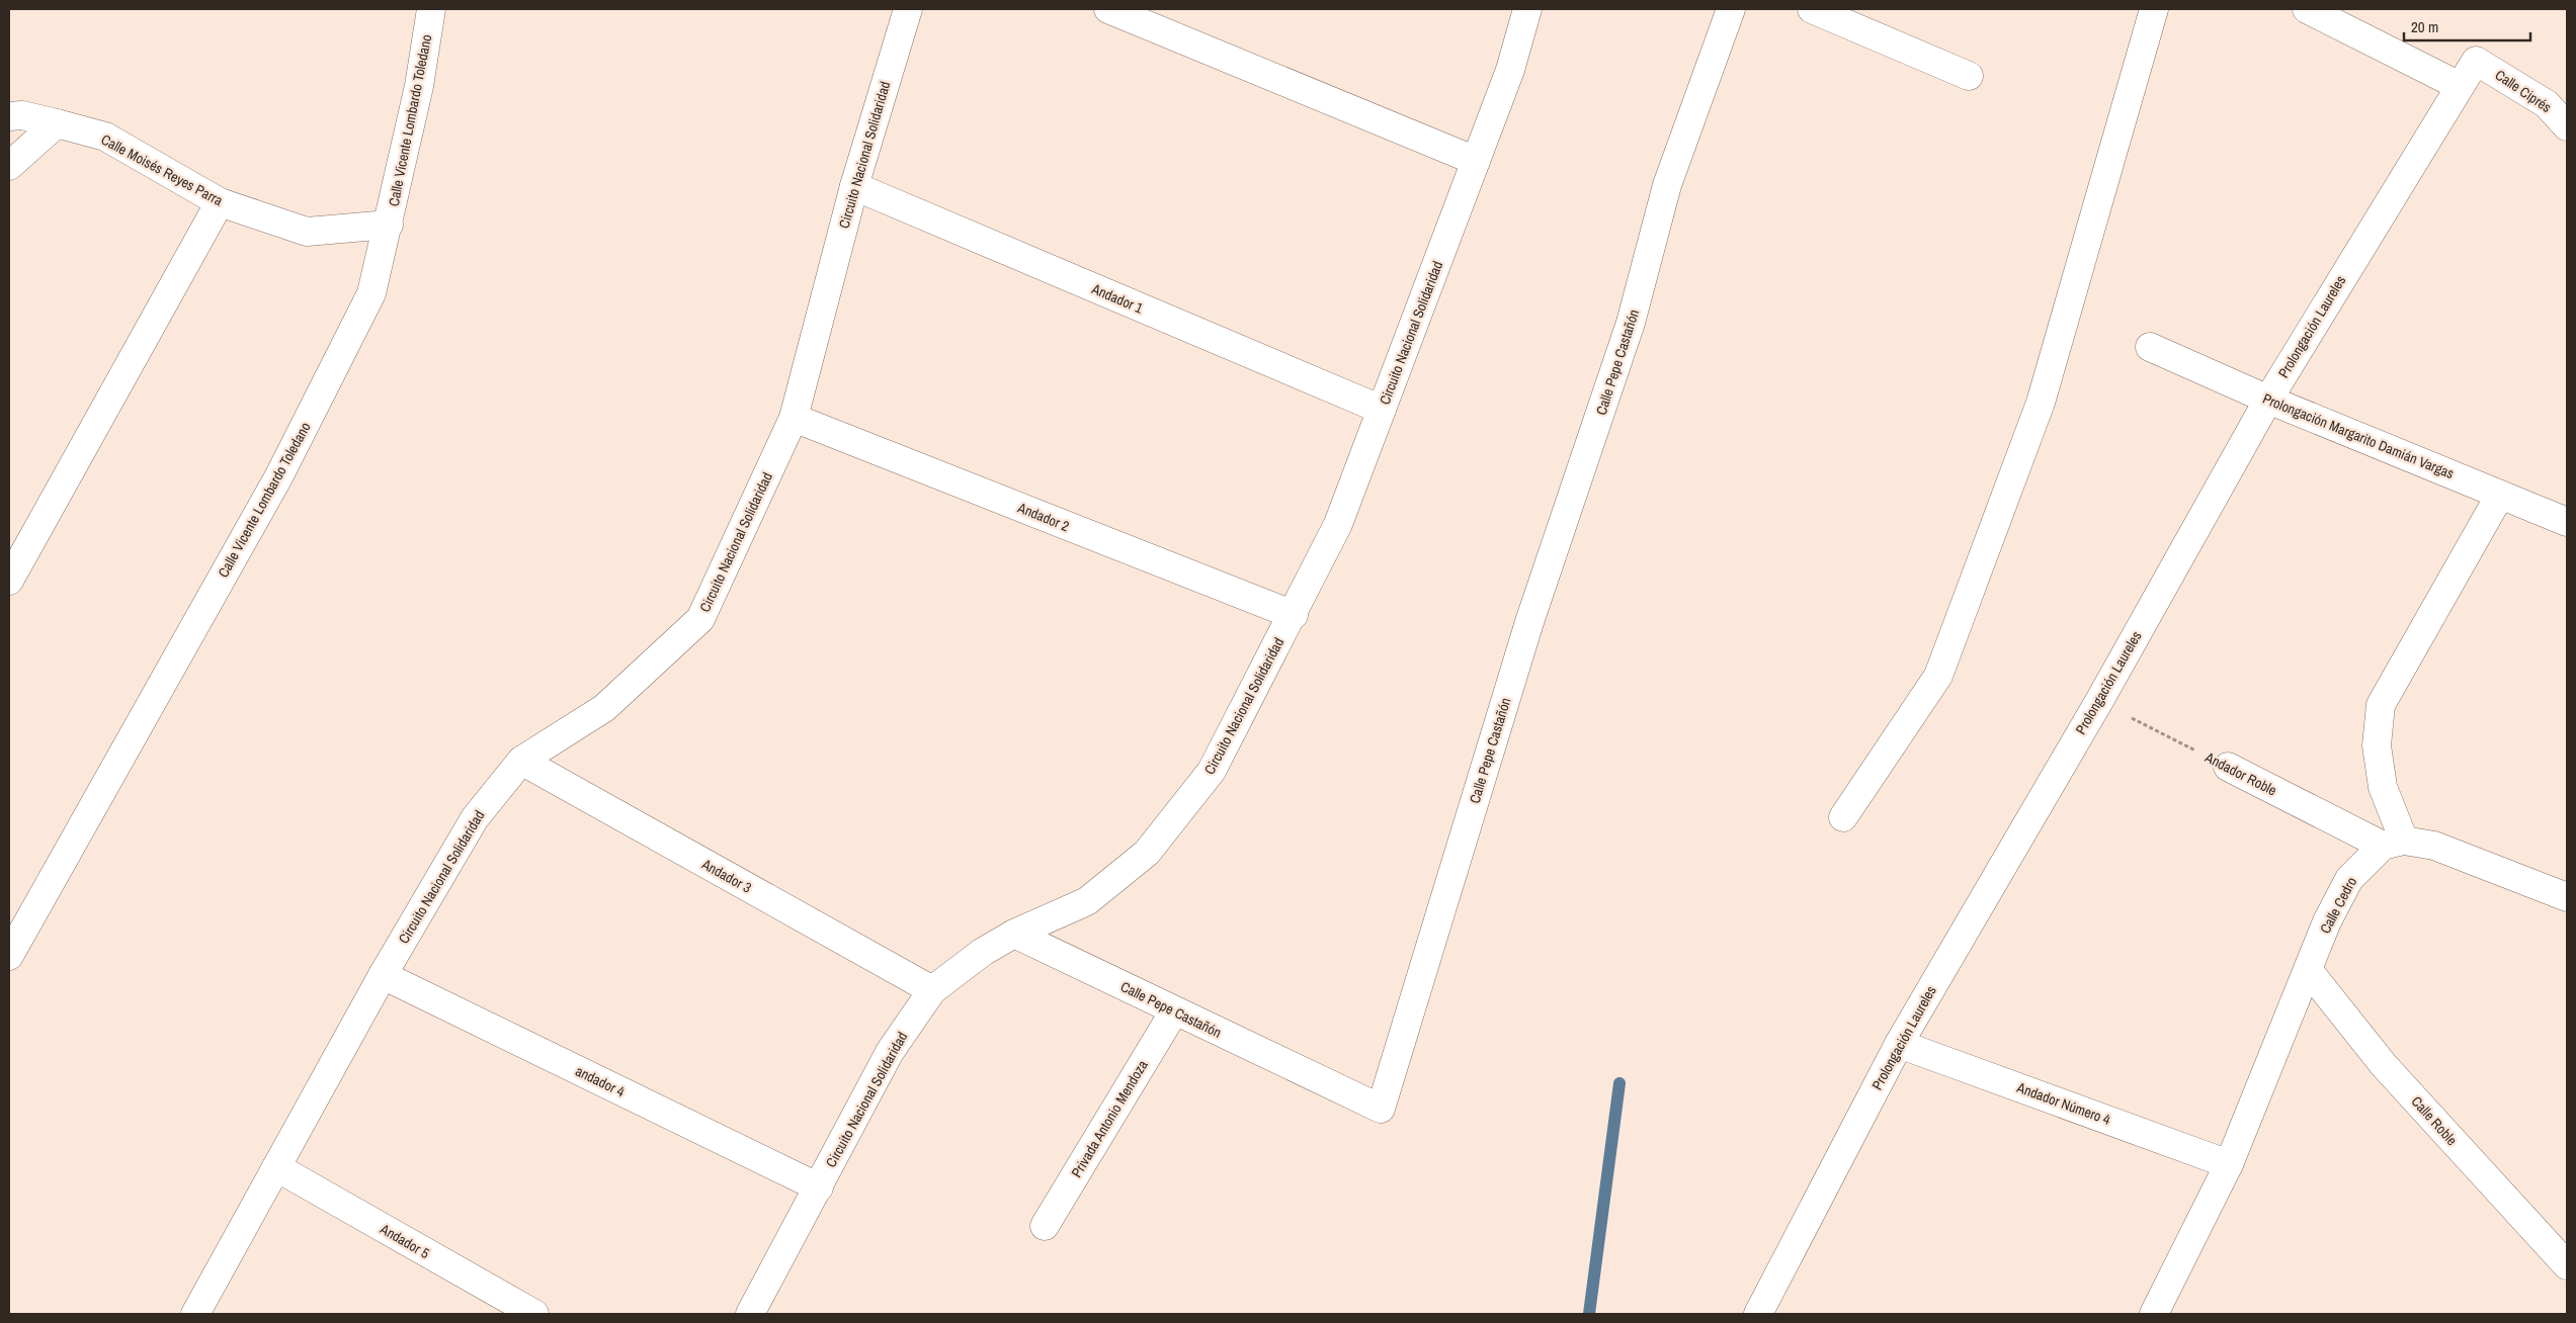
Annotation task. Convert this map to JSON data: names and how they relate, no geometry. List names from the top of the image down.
{
  "streets": {
    "street": [
      "Calle Ciprés",
      "Calle Vicente Lombardo Toledano",
      "Circuito Nacional Solidaridad",
      "Calle Moisés Reyes Parra",
      "Andador 1",
      "Prolongación Laureles",
      "Calle Pepe Castañón",
      "Prolongación Margarito Damián Vargas",
      "Andador 2",
      "Andador Roble",
      "Andador 3",
      "Calle Cedro",
      "andador 4",
      "Andador Número 4",
      "Privada Antonio Mendoza",
      "Calle Roble",
      "Andador 5"
    ]
  },
  "crossings": [
    ["Calle Ciprés", "Prolongación Laureles"],
    ["Calle Vicente Lombardo Toledano", "Calle Moisés Reyes Parra"],
    ["Circuito Nacional Solidaridad", "Andador 1"],
    ["Circuito Nacional Solidaridad", "Calle Pepe Castañón"],
    ["Circuito Nacional Solidaridad", "Andador 2"],
    ["Circuito Nacional Solidaridad", "Andador 3"],
    ["Circuito Nacional Solidaridad", "andador 4"],
    ["Circuito Nacional Solidaridad", "Andador 5"],
    ["Prolongación Laureles", "Prolongación Margarito Damián Vargas"],
    ["Prolongación Laureles", "Andador Roble"],
    ["Prolongación Laureles", "Andador Número 4"],
    ["Calle Pepe Castañón", "Privada Antonio Mendoza"],
    ["Andador Roble", "Calle Cedro"],
    ["Calle Cedro", "Andador Número 4"],
    ["Calle Cedro", "Calle Roble"]
  ],
  "scale_bar": "20 m"
}
